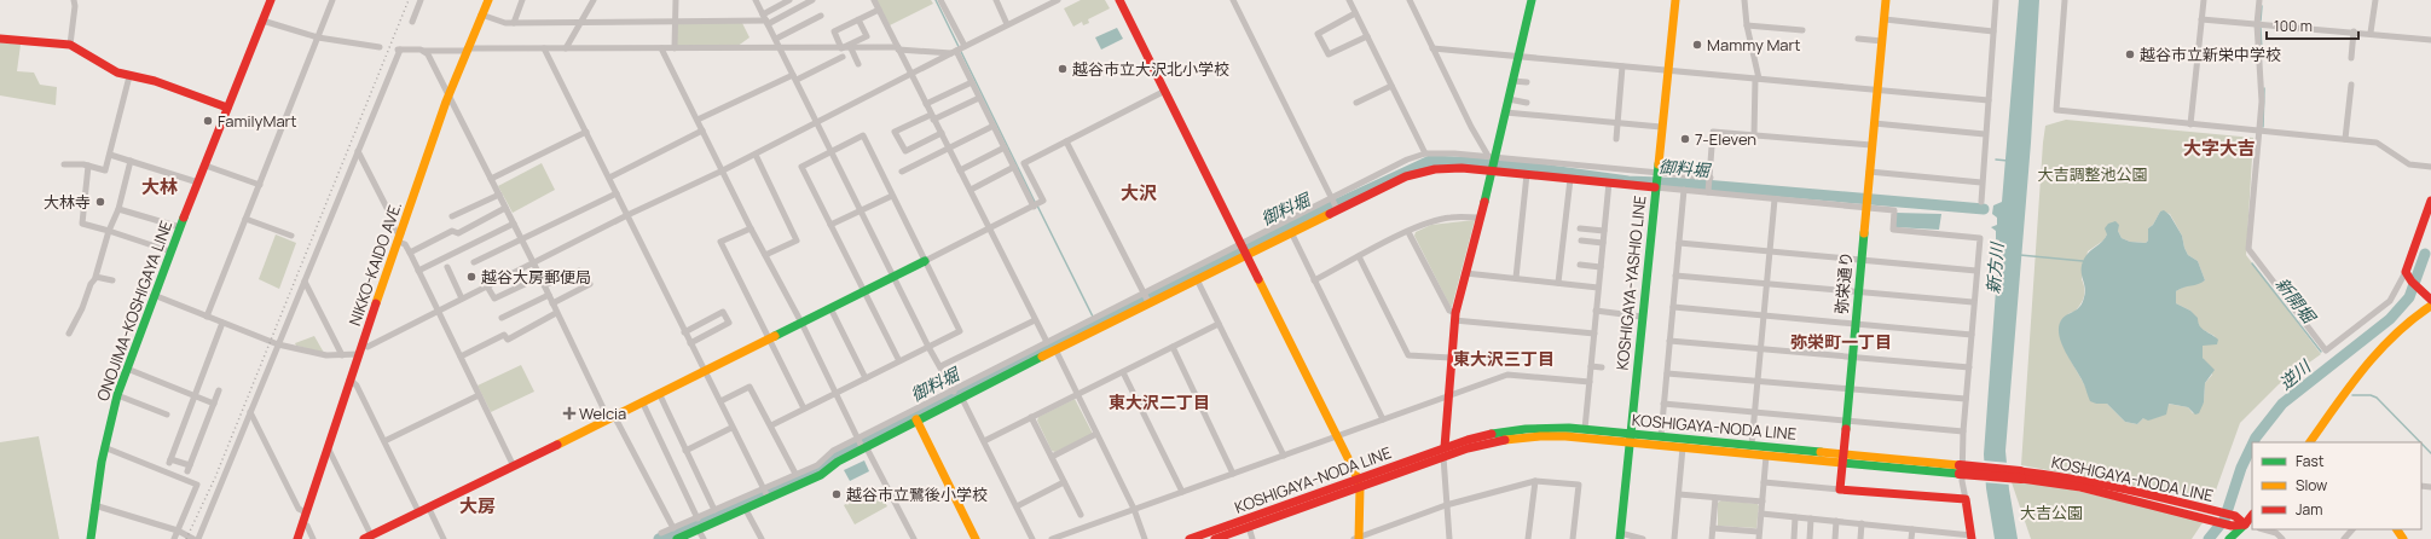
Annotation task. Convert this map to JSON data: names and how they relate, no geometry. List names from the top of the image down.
{
  "streets": {
    "main road": [
      "NIKKO-KAIDO AVE.",
      "KOSHIGAYA-YASHIO LINE",
      "弥栄通り",
      "ONOJIMA-KOSHIGAYA LINE",
      "KOSHIGAYA-NODA LINE"
    ]
  },
  "crossings": [
    ["KOSHIGAYA-YASHIO LINE", "KOSHIGAYA-NODA LINE"],
    ["弥栄通り", "KOSHIGAYA-NODA LINE"]
  ],
  "districts": [
    "大字大吉",
    "大林",
    "大沢",
    "弥栄町一丁目",
    "東大沢三丁目",
    "東大沢二丁目",
    "大房"
  ],
  "water": [
    "御料堀",
    "新方川",
    "新開堀",
    "逆川"
  ],
  "parks": ["大吉調整池公園", "大吉公園"],
  "places": {
    "other": [
      "Mammy Mart",
      "越谷市立新栄中学校",
      "越谷市立大沢北小学校",
      "FamilyMart",
      "7-Eleven",
      "大林寺",
      "越谷大房郵便局",
      "越谷市立鷺後小学校"
    ],
    "health": ["Welcia"]
  },
  "legend": ["Fast", "Slow", "Jam"],
  "scale_bar": "100 m"
}
